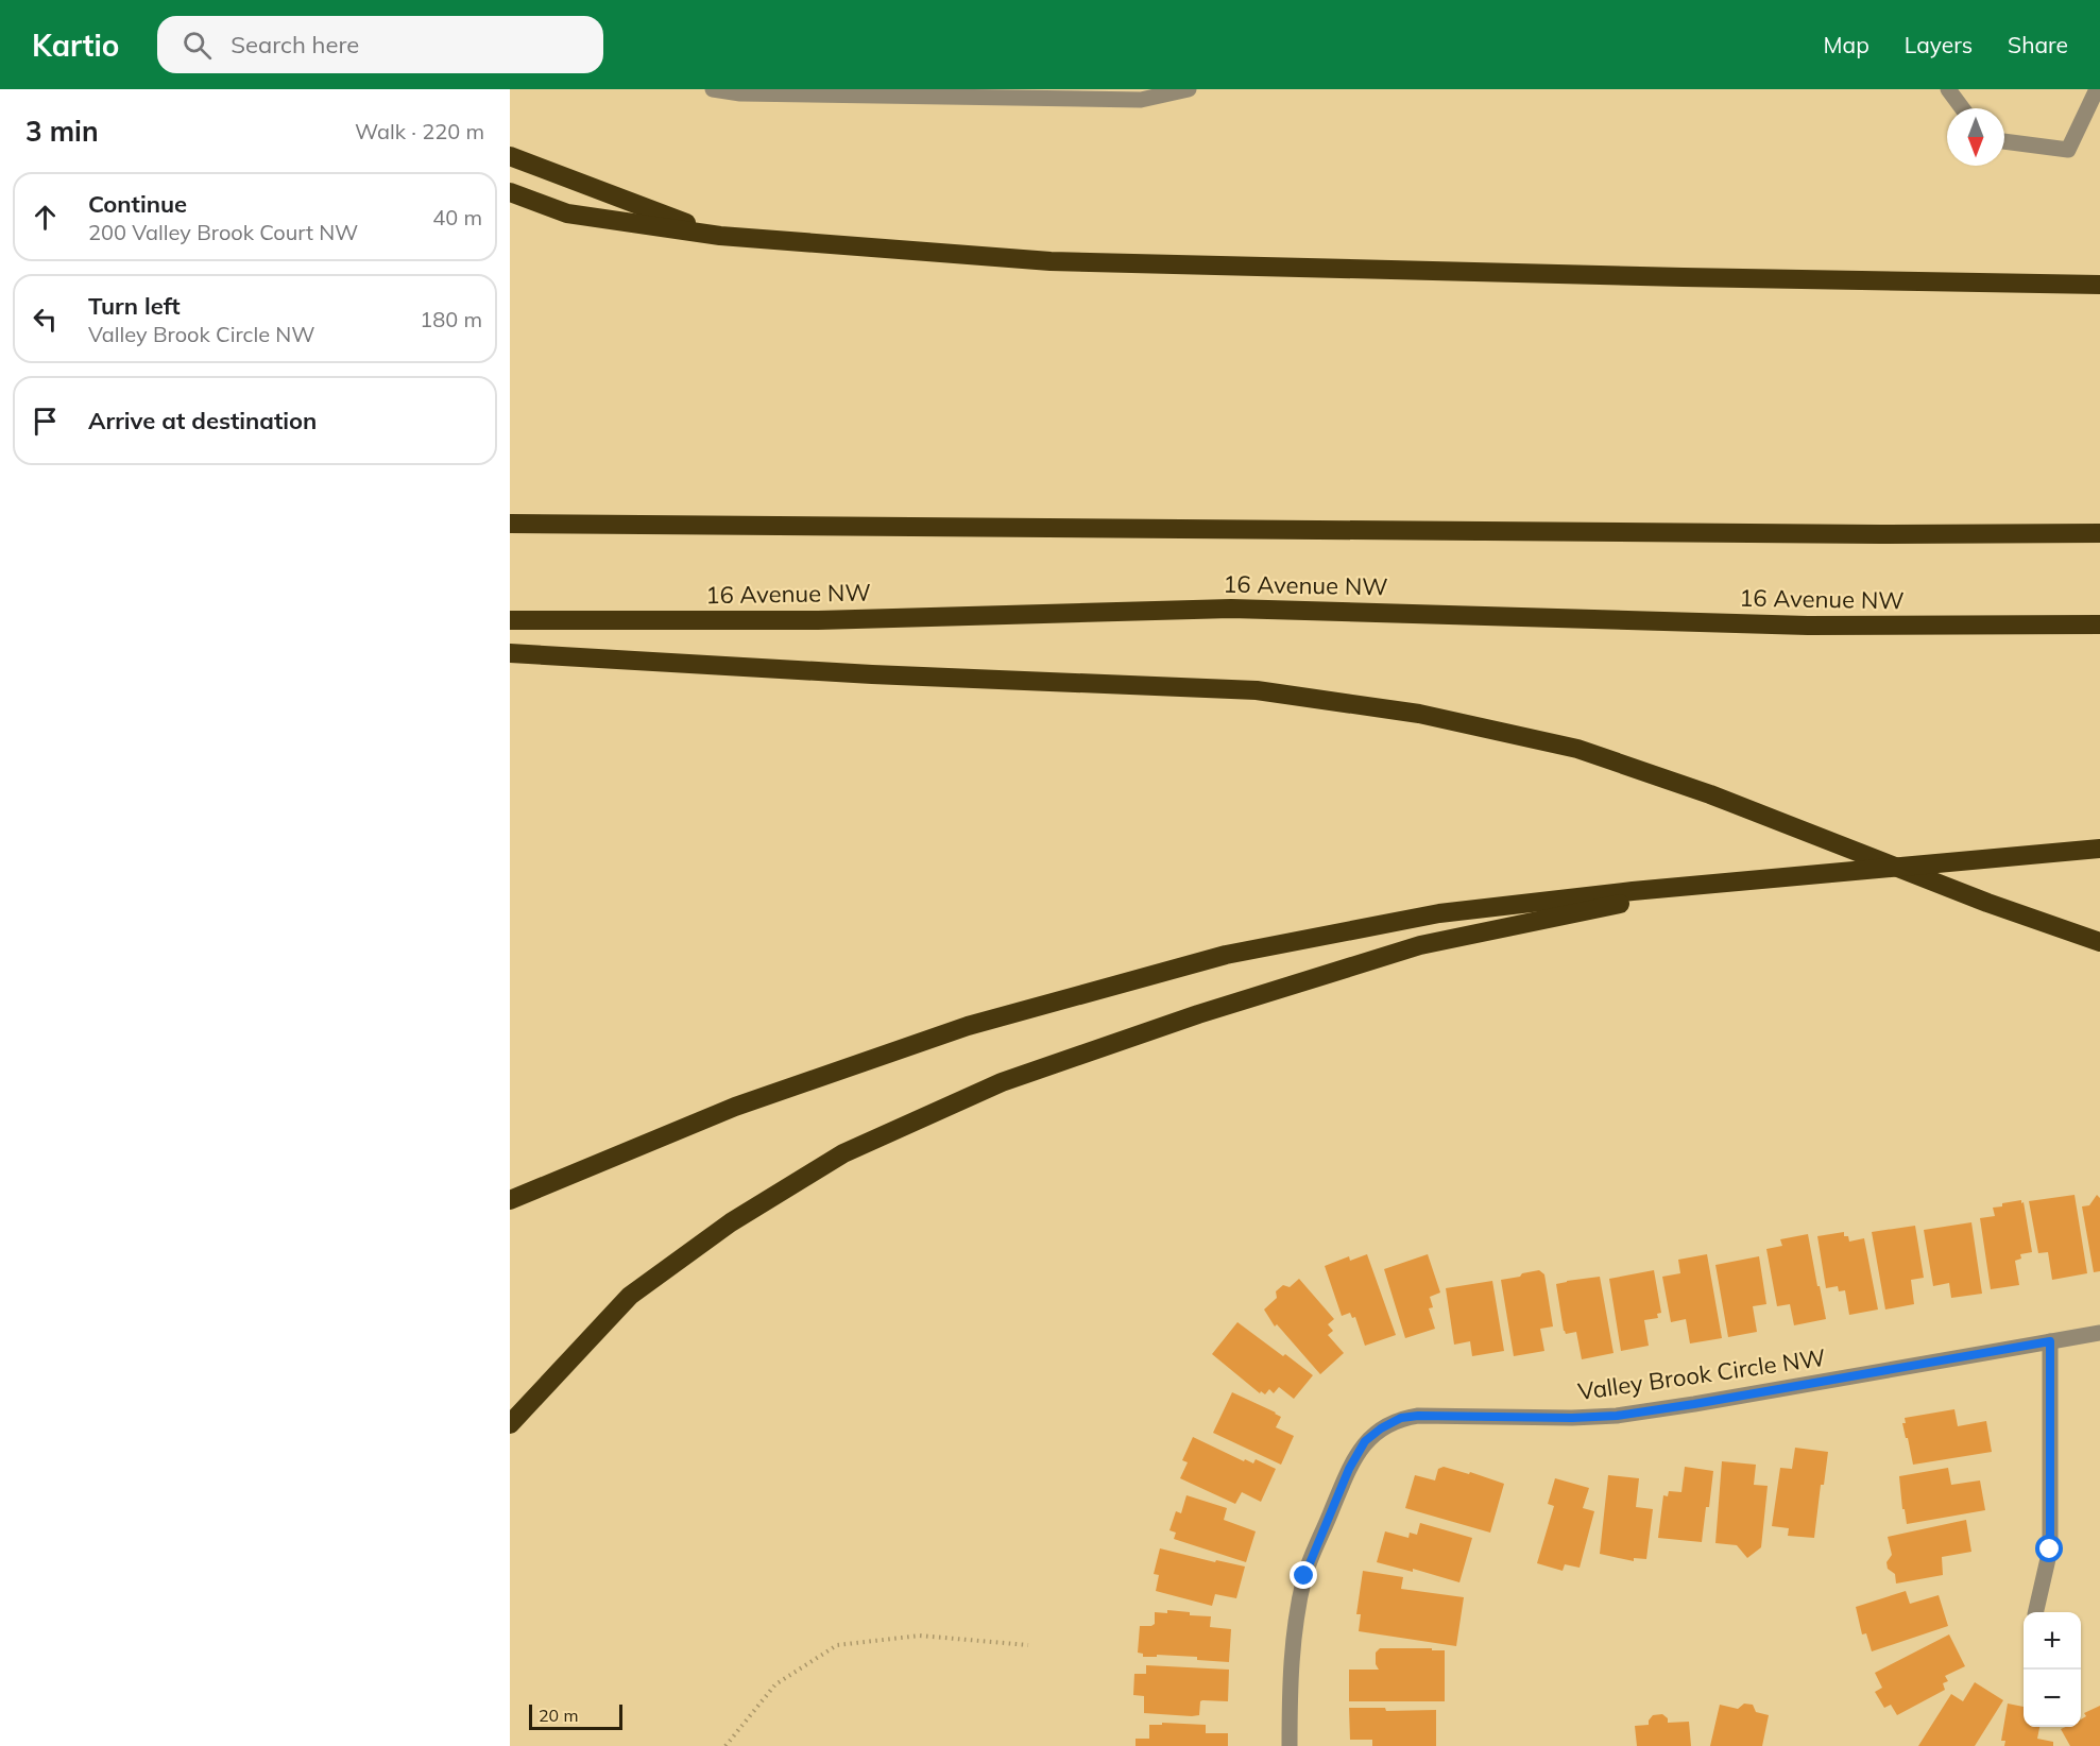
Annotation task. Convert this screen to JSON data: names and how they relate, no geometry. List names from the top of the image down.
{
  "streets": {
    "highway": ["16 Avenue NW"],
    "street": ["Valley Brook Circle NW"]
  },
  "scale_bar": "20 m",
  "north": "bottom",
  "page": {
    "header": "Kartio",
    "search": "Search here",
    "nav": ["Map", "Layers", "Share"],
    "heading": ["3 min", "Walk · 220 m"],
    "list": [
      ["Continue", "200 Valley Brook Court NW", "40 m"],
      ["Turn left", "Valley Brook Circle NW", "180 m"],
      "Arrive at destination"
    ],
    "map_buttons": ["+", "−"],
    "scale": "20 m"
  }
}
